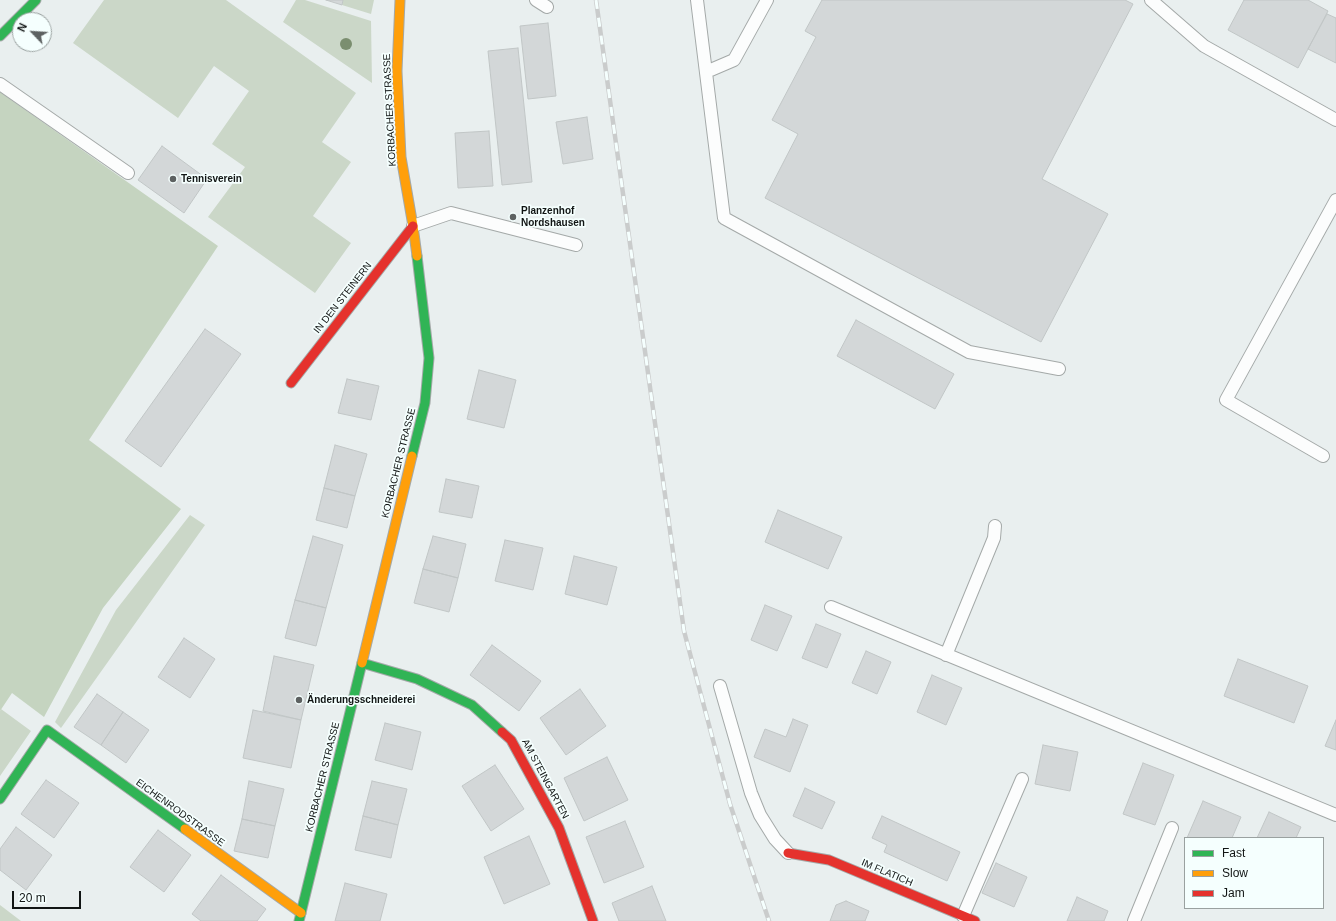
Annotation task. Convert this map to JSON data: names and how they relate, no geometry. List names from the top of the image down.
{
  "streets": {
    "street": [
      "KORBACHER STRASSE",
      "IN DEN STEINERN",
      "AM STEINGARTEN",
      "EICHENRODSTRASSE",
      "IM FLATICH"
    ]
  },
  "crossings": [
    ["KORBACHER STRASSE", "IN DEN STEINERN"],
    ["KORBACHER STRASSE", "AM STEINGARTEN"],
    ["KORBACHER STRASSE", "EICHENRODSTRASSE"]
  ],
  "places": ["Tennisverein", "Planzenhof Nordshausen", "Änderungsschneiderei"],
  "legend": ["Fast", "Slow", "Jam"],
  "scale_bar": "20 m",
  "north": "top left"
}
